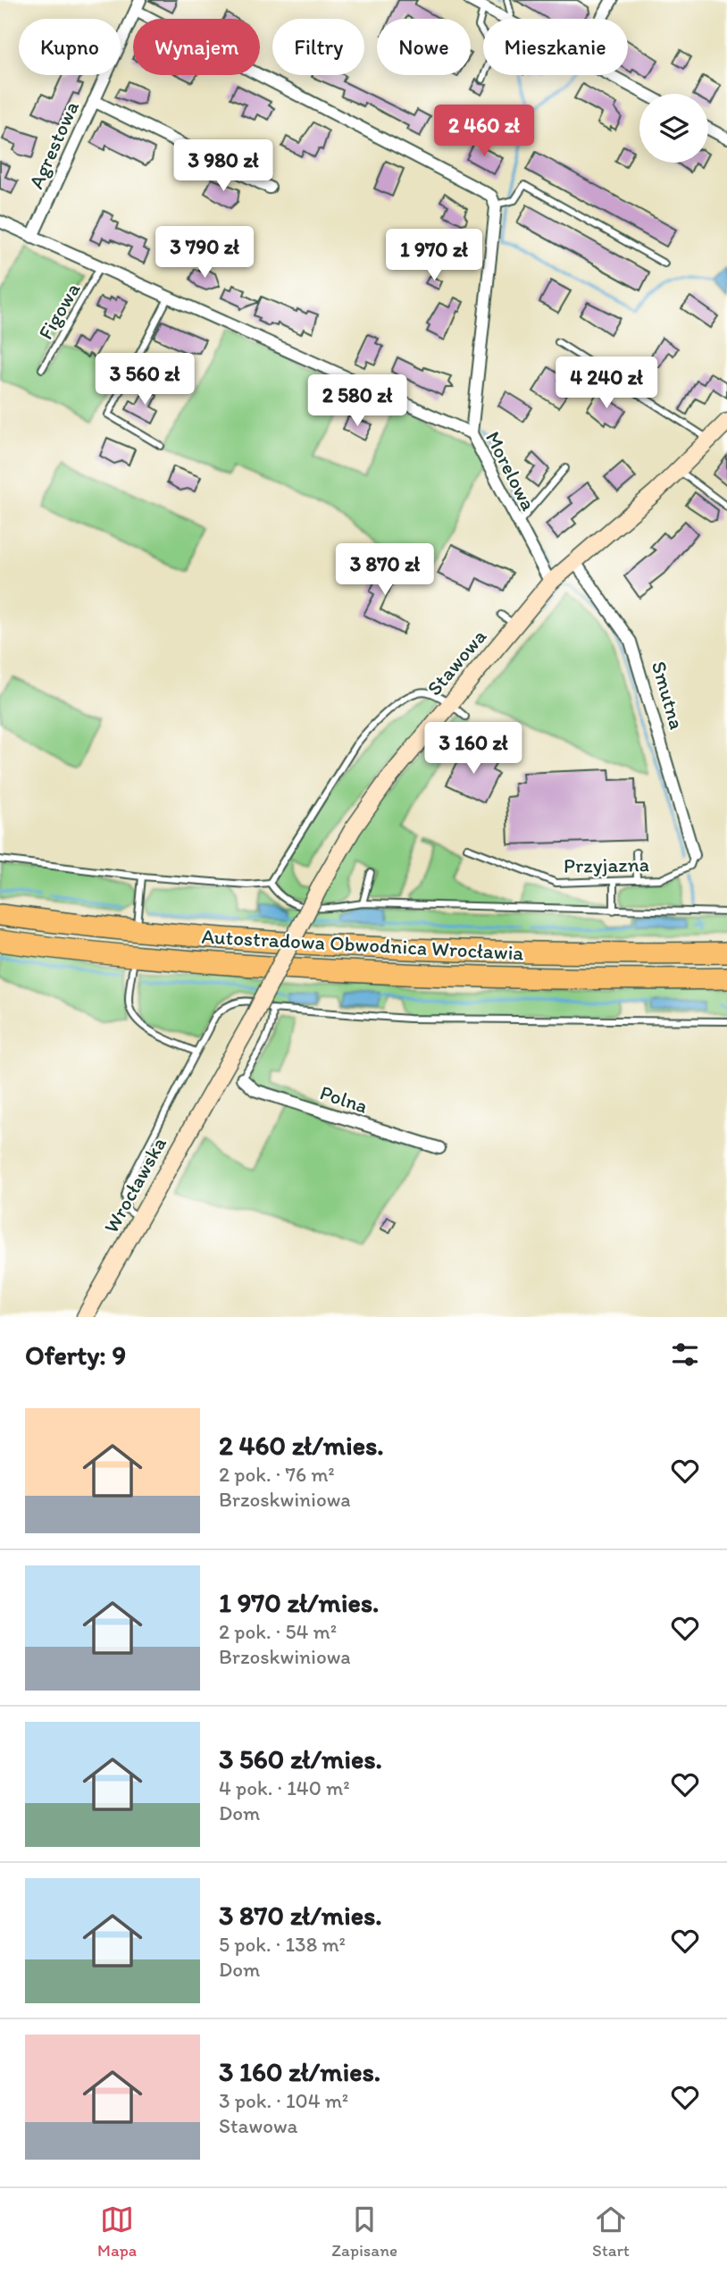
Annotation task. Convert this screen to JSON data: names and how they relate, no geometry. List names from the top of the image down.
{
  "streets": {
    "highway": ["Autostradowa Obwodnica Wrocławia"],
    "street": [
      "Agrestowa",
      "Morelowa",
      "Stawowa",
      "Smutna",
      "Polna",
      "Wrocławska"
    ],
    "lane": ["Figowa", "Przyjazna"]
  },
  "crossings": [
    ["Agrestowa", "Morelowa"],
    ["Figowa", "Morelowa"],
    ["Morelowa", "Stawowa"],
    ["Stawowa", "Smutna"],
    ["Stawowa", "Wrocławska"],
    ["Smutna", "Przyjazna"]
  ],
  "page": {
    "chip": [
      "Kupno",
      "Wynajem",
      "Filtry",
      "Nowe",
      "Mieszkanie"
    ],
    "price": [
      "2 460 zł",
      "3 980 zł",
      "3 790 zł",
      "1 970 zł",
      "3 560 zł",
      "4 240 zł",
      "2 580 zł",
      "3 870 zł",
      "3 160 zł"
    ],
    "heading": "Oferty: 9",
    "list": [
      {
        "name": "2 460 zł/mies.",
        "note": "2 pok. · 76 m² · Brzoskwiniowa"
      },
      {
        "name": "1 970 zł/mies.",
        "note": "2 pok. · 54 m² · Brzoskwiniowa"
      },
      {
        "name": "3 560 zł/mies.",
        "note": "4 pok. · 140 m² · Dom"
      },
      {
        "name": "3 870 zł/mies.",
        "note": "5 pok. · 138 m² · Dom"
      },
      {
        "name": "3 160 zł/mies.",
        "note": "3 pok. · 104 m² · Stawowa"
      }
    ],
    "tabs": ["Mapa", "Zapisane", "Start"]
  }
}
